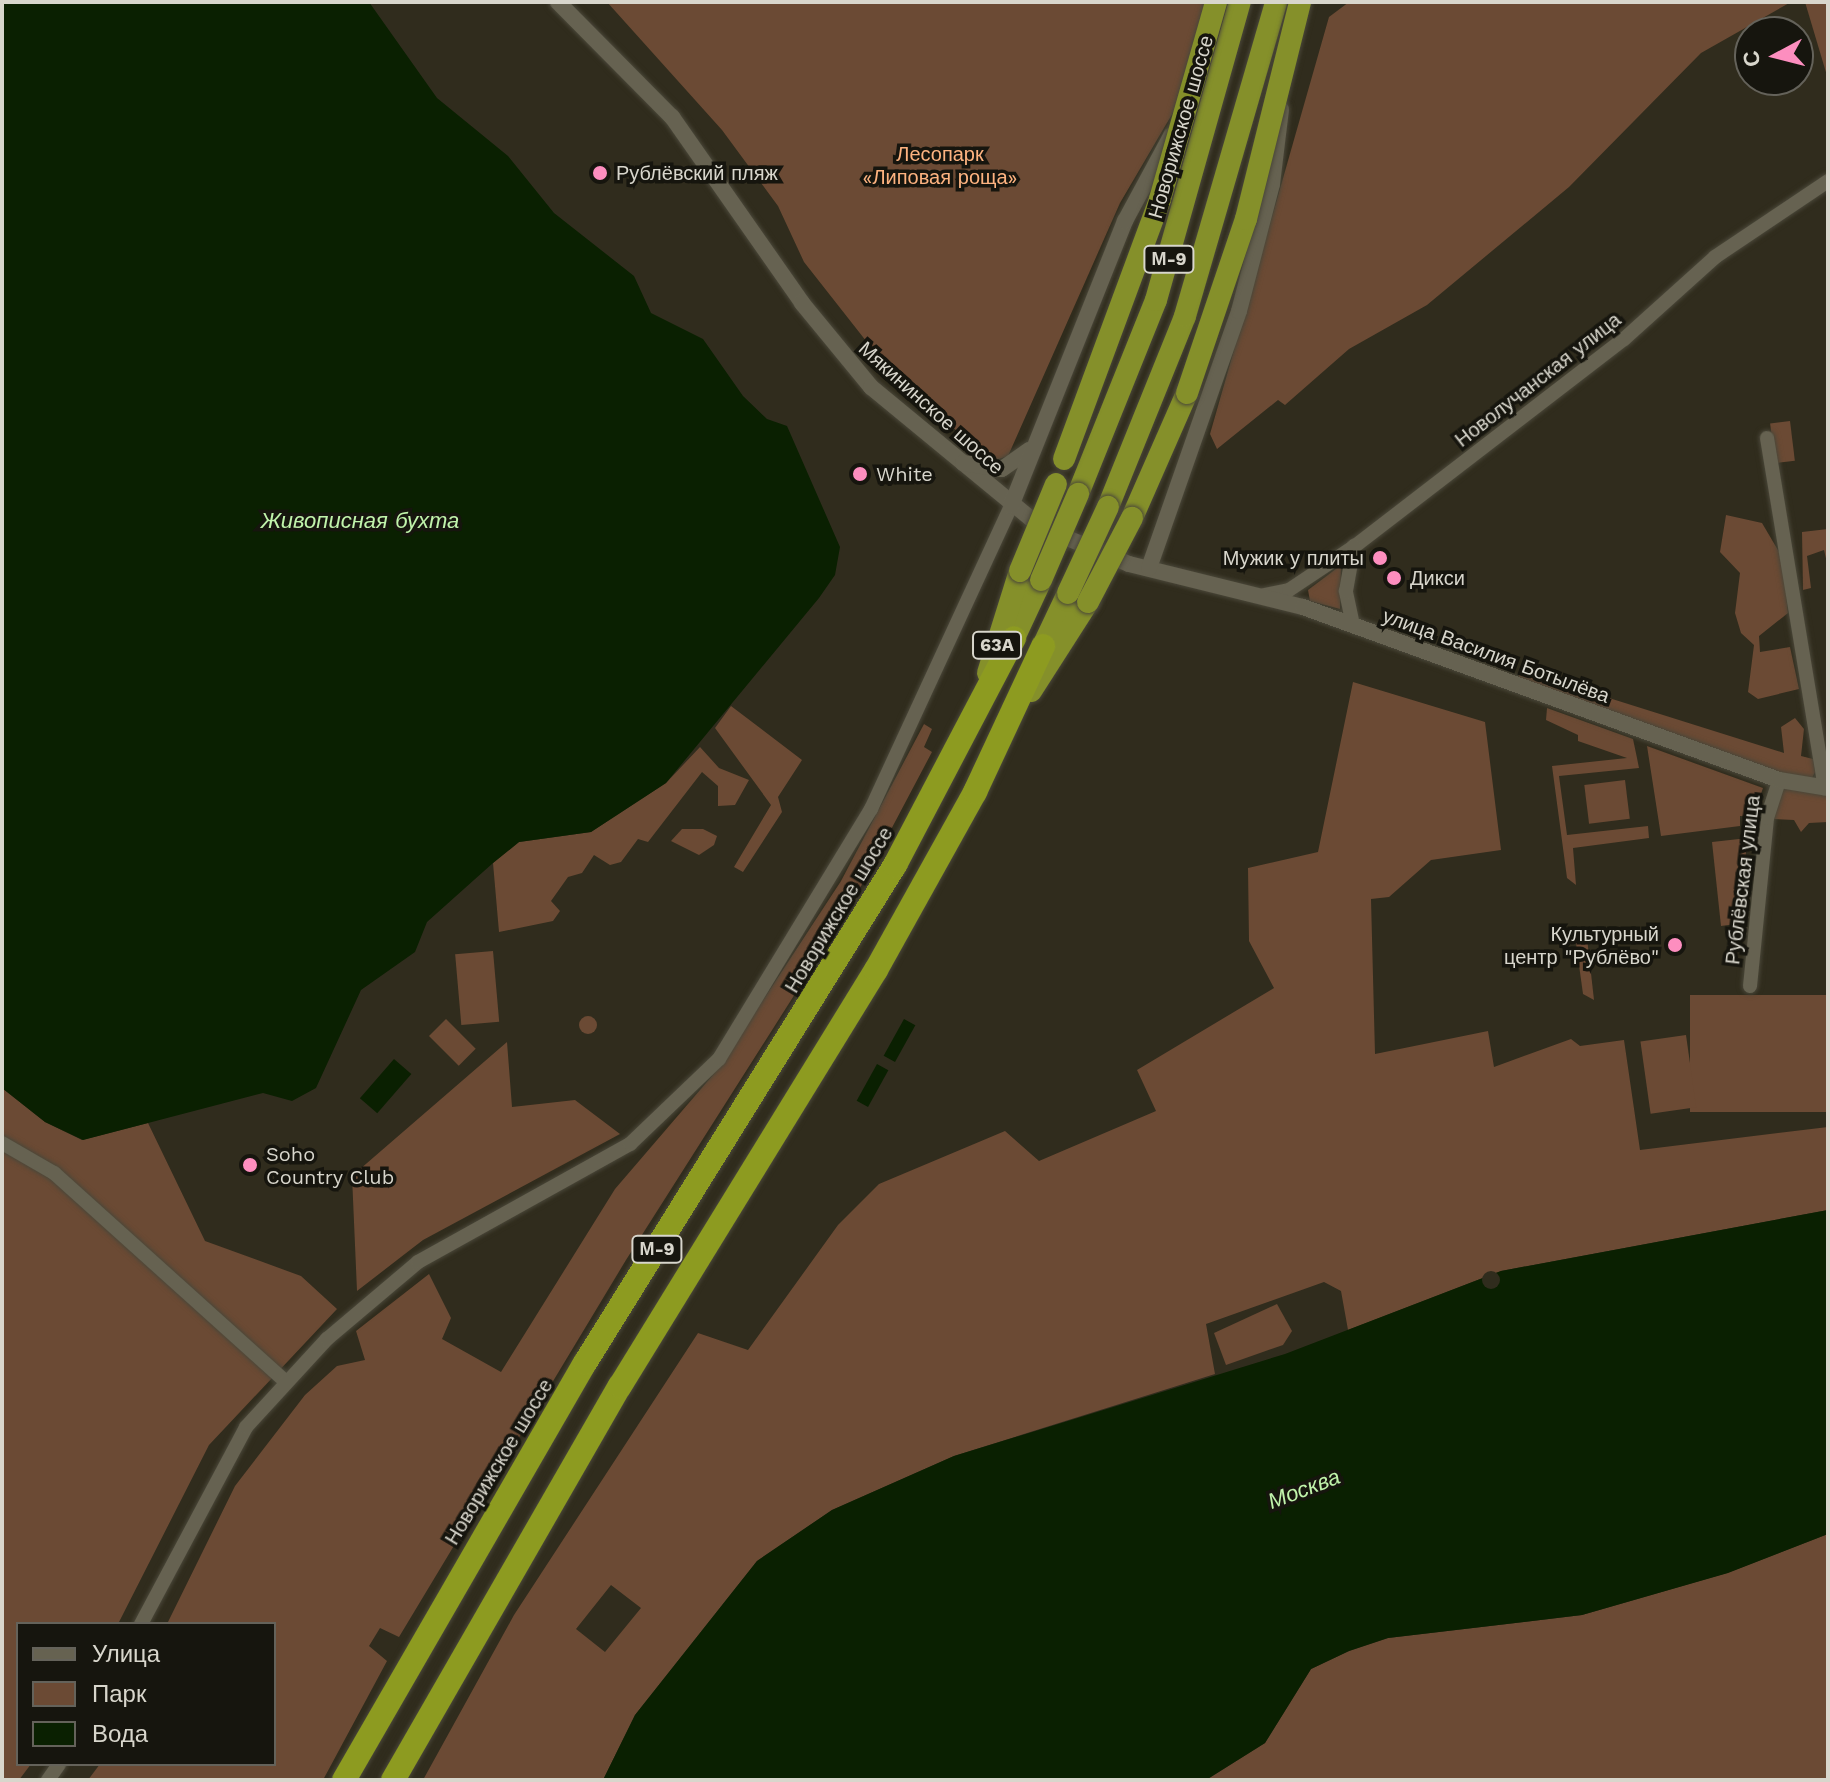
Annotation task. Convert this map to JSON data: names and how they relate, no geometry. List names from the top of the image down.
{
  "streets": {
    "highway": ["Новорижское шоссе", "М-9", "63A"],
    "street": [
      "Новолучанская улица",
      "Мякининское шоссе",
      "улица Василия Ботылёва",
      "Рублёвская улица"
    ]
  },
  "crossings": [
    ["Новорижское шоссе", "63A"],
    ["Новолучанская улица", "улица Василия Ботылёва"],
    ["Мякининское шоссе", "улица Василия Ботылёва"],
    ["улица Василия Ботылёва", "Рублёвская улица"]
  ],
  "water": ["Живописная бухта", "Москва"],
  "parks": ["Лесопарк «Липовая роща»"],
  "places": [
    "Рублёвский пляж",
    "White",
    "Мужик у плиты",
    "Дикси",
    "Культурный центр \"Рублёво\"",
    "Soho Country Club"
  ],
  "legend": ["Улица", "Парк", "Вода"],
  "north": "left"
}
